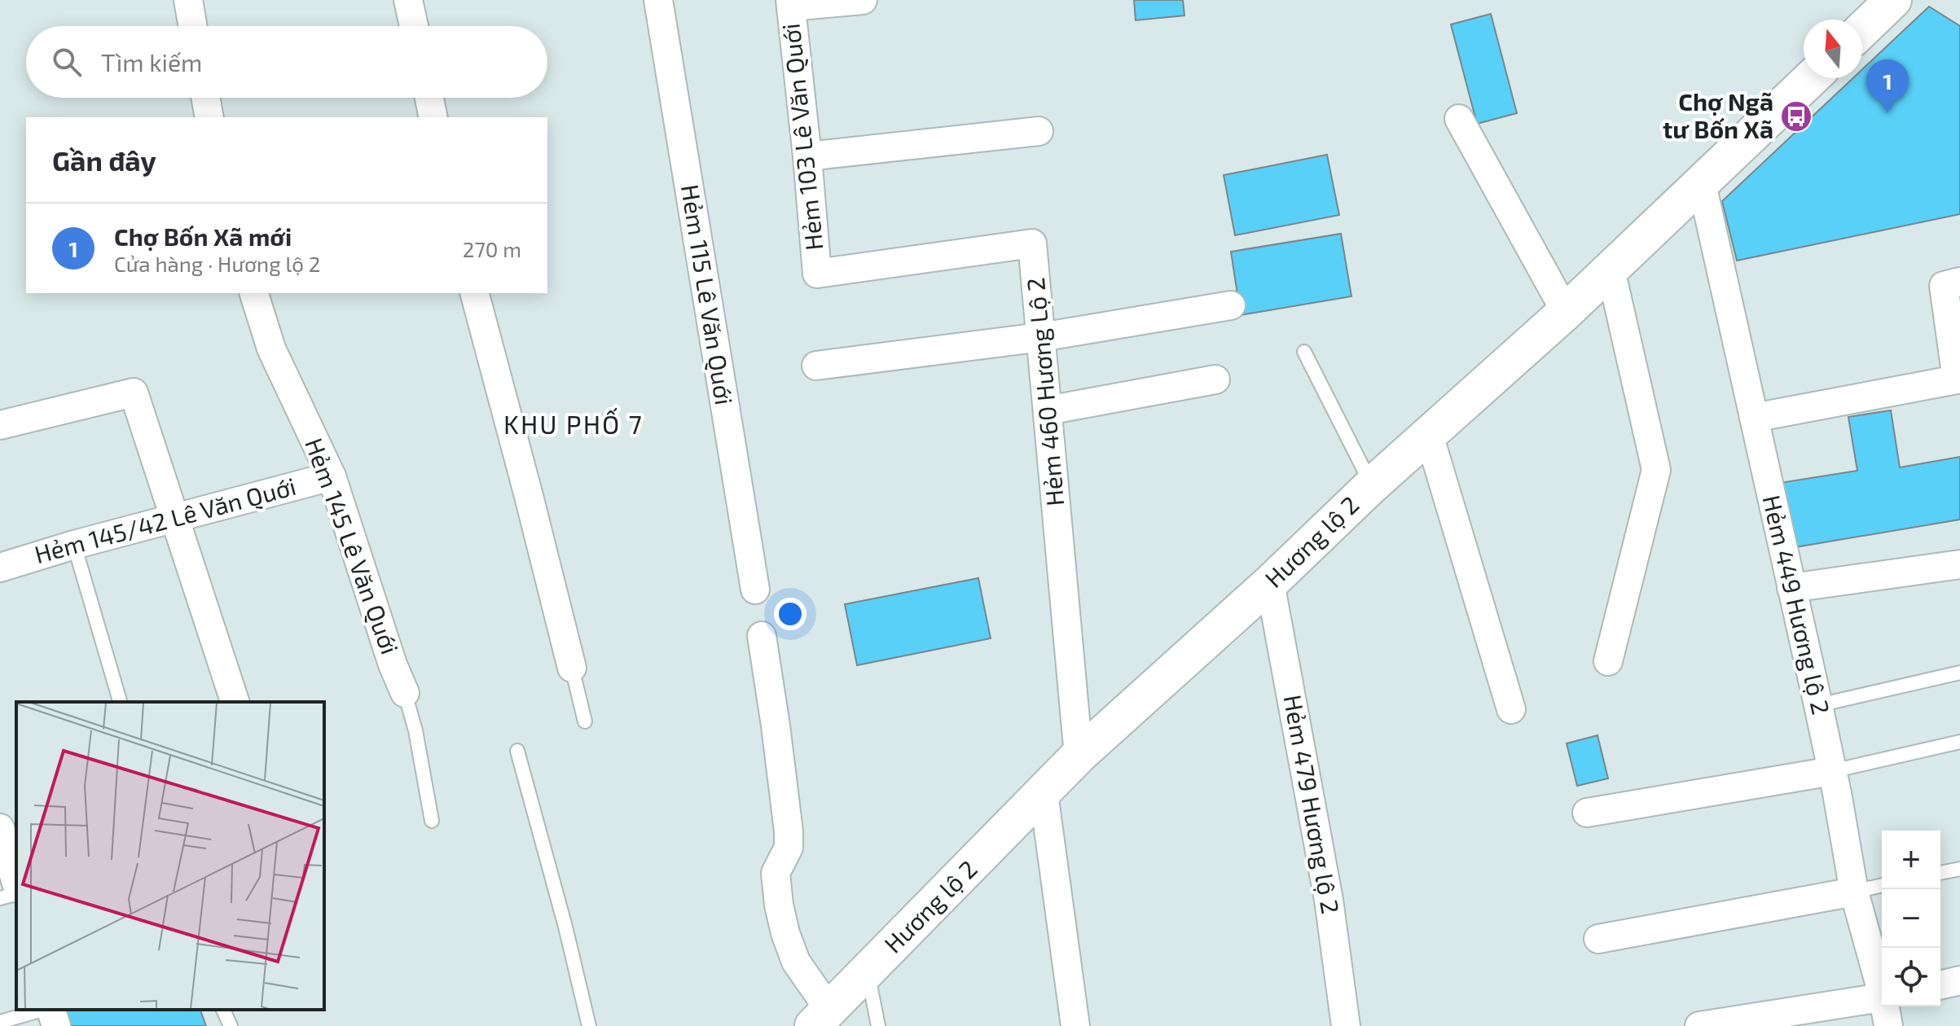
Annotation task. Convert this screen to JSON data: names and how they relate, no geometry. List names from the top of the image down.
{
  "streets": {
    "main road": ["Hương lộ 2"],
    "street": [
      "Hẻm 103 Lê Văn Quới",
      "Hẻm 115 Lê Văn Quới",
      "Hẻm 460 Hương Lộ 2",
      "Hẻm 145/42 Lê Văn Quới",
      "Hẻm 145 Lê Văn Quới",
      "Hẻm 449 Hương lộ 2",
      "Hẻm 479 Hương lộ 2"
    ]
  },
  "crossings": [
    ["Hẻm 103 Lê Văn Quới", "Hẻm 460 Hương Lộ 2"],
    ["Hẻm 460 Hương Lộ 2", "Hương lộ 2"],
    ["Hẻm 145/42 Lê Văn Quới", "Hẻm 145 Lê Văn Quới"],
    ["Hương lộ 2", "Hẻm 449 Hương lộ 2"],
    ["Hương lộ 2", "Hẻm 479 Hương lộ 2"]
  ],
  "districts": ["KHU PHỐ 7"],
  "places": {
    "bus stop": ["Chợ Ngã tư Bốn Xã"]
  },
  "north": "top",
  "page": {
    "search": "Tìm kiếm",
    "pins": "1",
    "heading": "Gần đây",
    "list": [
      {
        "mark": "1",
        "name": "Chợ Bốn Xã mới",
        "note": "Cửa hàng · Hương lộ 2",
        "value": "270 m"
      }
    ],
    "map_buttons": ["+", "−"]
  }
}
